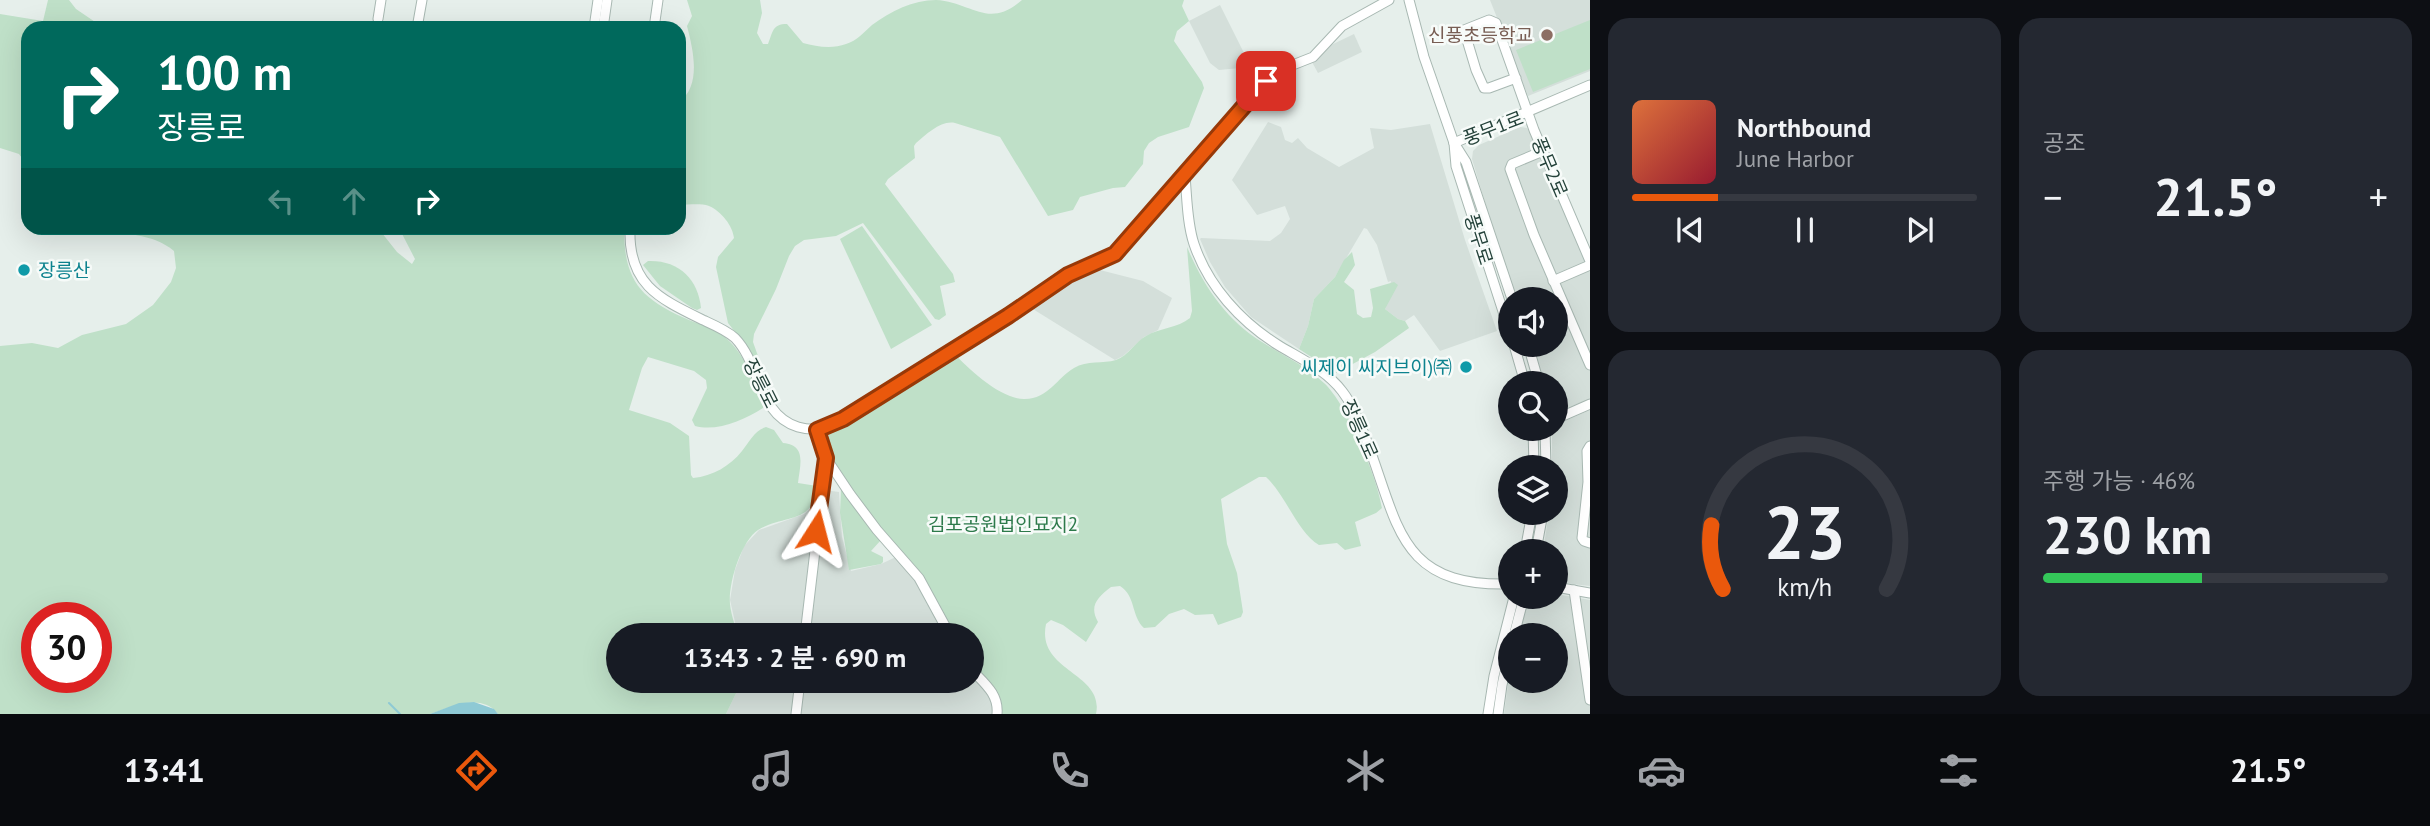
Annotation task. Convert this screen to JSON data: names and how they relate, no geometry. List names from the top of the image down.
{
  "streets": {
    "street": [
      "풍무1로",
      "풍무2로",
      "풍무로",
      "장릉로",
      "장릉1로"
    ]
  },
  "crossings": [
    ["풍무1로", "풍무2로"],
    ["풍무1로", "풍무로"]
  ],
  "parks": ["김포공원법인묘지2"],
  "places": ["신풍초등학교", "장릉산", "씨제이 씨지브이)㈜"],
  "page": {
    "tile": [
      "공조",
      ["주행 가능 · 46%", "230 km"]
    ],
    "turn": ["100 m", "장릉로"],
    "song": ["Northbound", "June Harbor"],
    "heat": ["−", "21.5°", "+"],
    "map_buttons": ["+", "−"],
    "limit": "30",
    "trip": "13:43 · 2 분 · 690 m",
    "tabs": ["13:41", "21.5°"],
    "gauge": ["23", "km/h"]
  }
}
